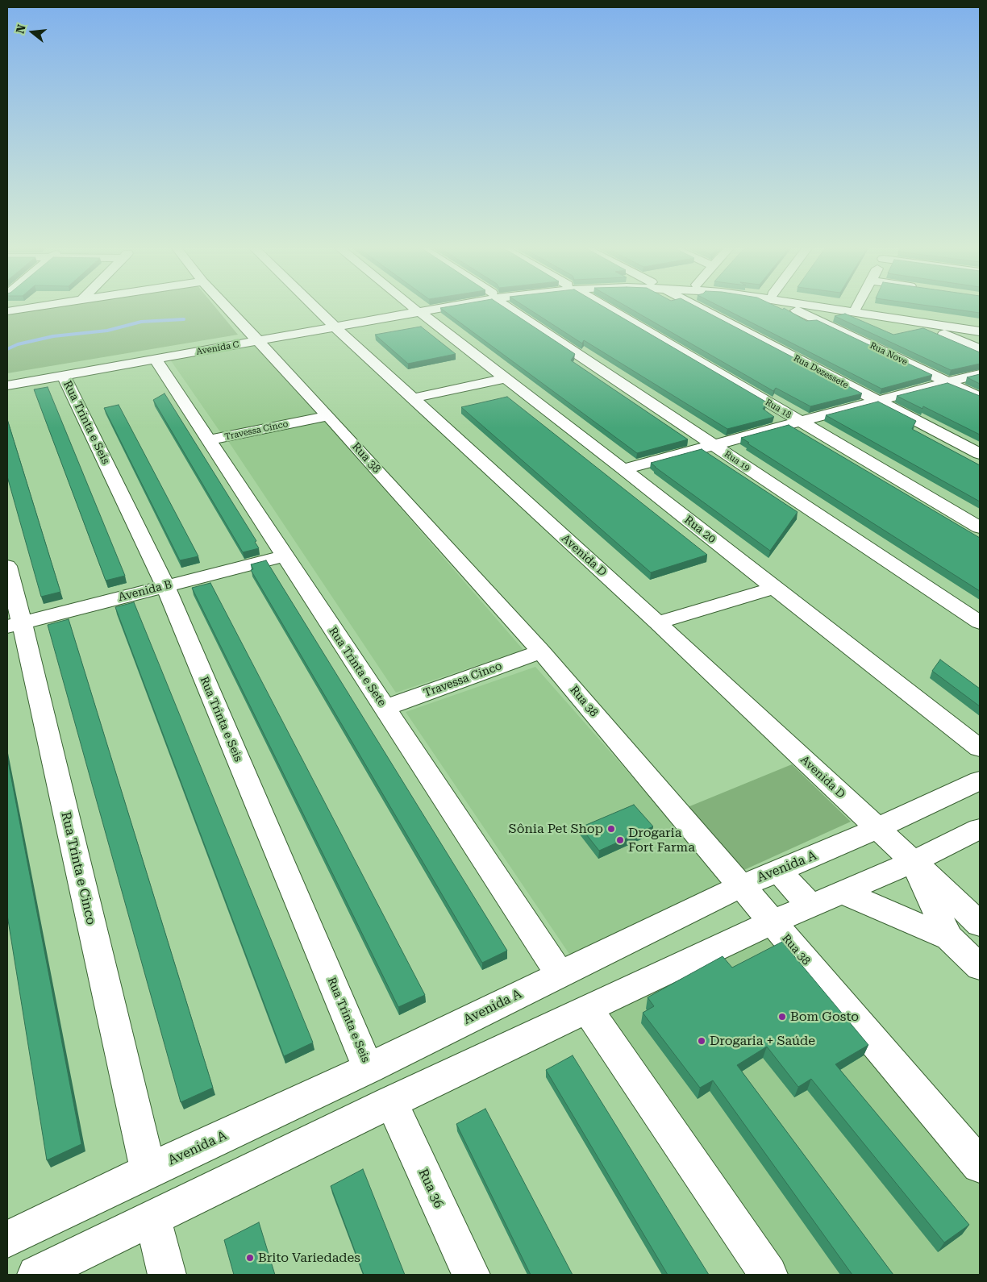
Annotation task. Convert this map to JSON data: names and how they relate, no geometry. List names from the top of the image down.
{
  "streets": {
    "street": [
      "Avenida C",
      "Rua Nove",
      "Rua Dezessete",
      "Rua 18",
      "Rua Trinta e Seis",
      "Travessa Cinco",
      "Rua 38",
      "Rua 19",
      "Rua 20",
      "Avenida D",
      "Avenida B",
      "Rua Trinta e Sete",
      "Avenida A",
      "Rua Trinta e Cinco",
      "Rua 36"
    ]
  },
  "crossings": [
    ["Avenida C", "Rua Trinta e Seis"],
    ["Avenida C", "Rua 38"],
    ["Avenida C", "Rua 20"],
    ["Avenida C", "Avenida D"],
    ["Avenida C", "Rua Trinta e Sete"],
    ["Rua Trinta e Seis", "Avenida B"],
    ["Rua Trinta e Seis", "Avenida A"],
    ["Travessa Cinco", "Rua 38"],
    ["Travessa Cinco", "Rua Trinta e Sete"],
    ["Rua 38", "Avenida A"],
    ["Avenida D", "Avenida A"],
    ["Avenida B", "Rua Trinta e Sete"],
    ["Avenida B", "Rua Trinta e Cinco"],
    ["Rua Trinta e Sete", "Avenida A"],
    ["Avenida A", "Rua Trinta e Cinco"]
  ],
  "places": [
    "Sônia Pet Shop",
    "Drogaria Fort Farma",
    "Bom Gosto",
    "Drogaria + Saúde",
    "Brito Variedades"
  ],
  "north": "left"
}
